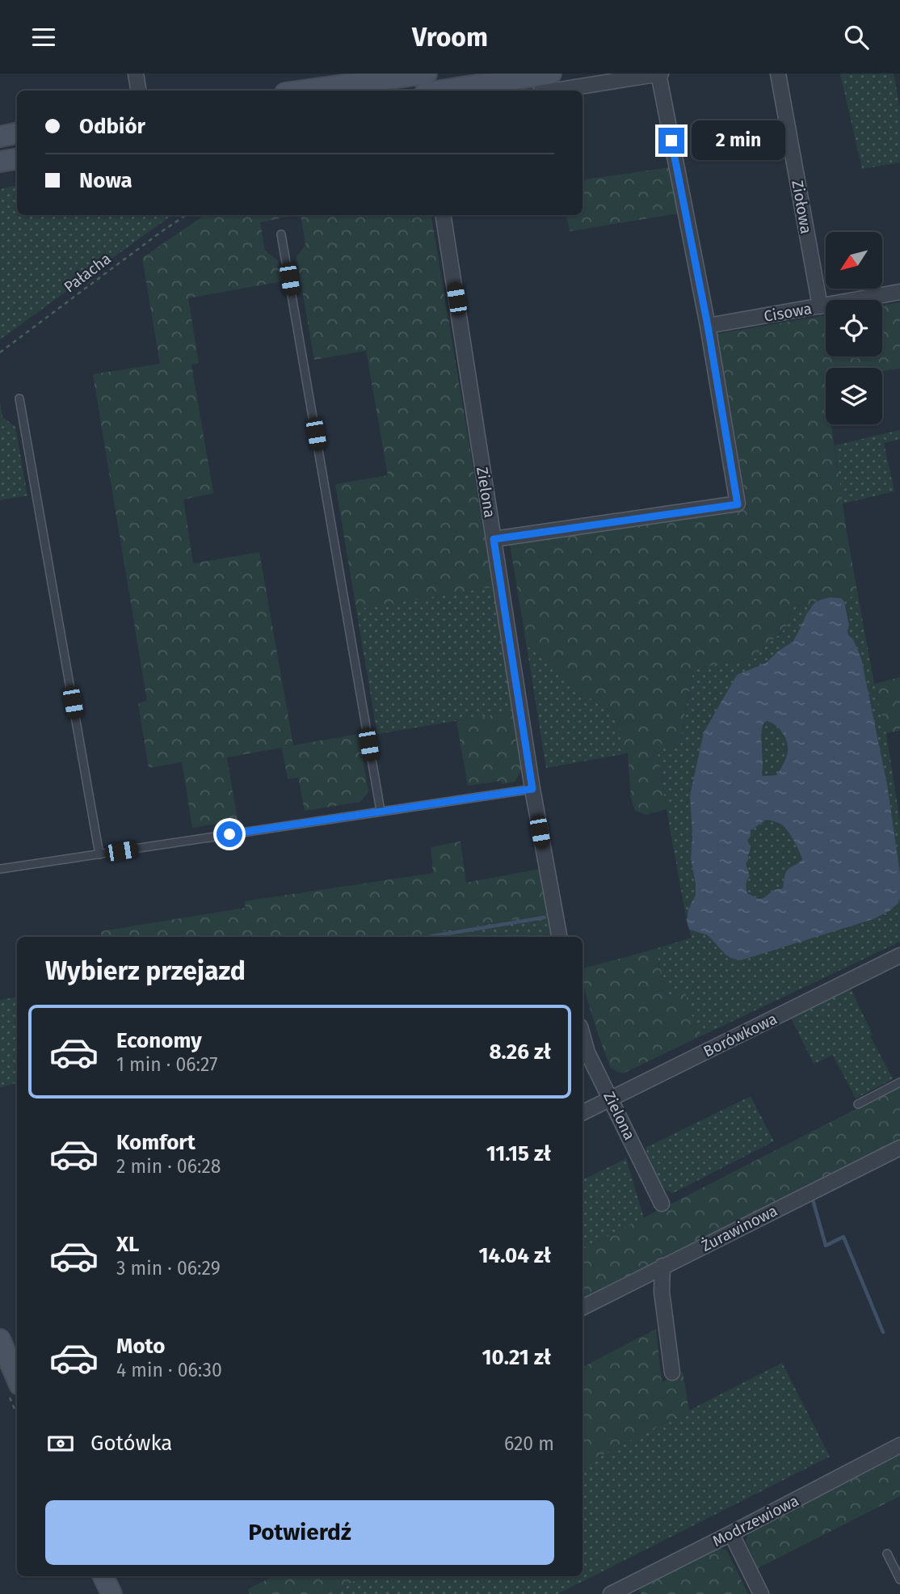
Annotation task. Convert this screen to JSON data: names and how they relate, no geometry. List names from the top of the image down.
{
  "streets": {
    "street": [
      "Ziołowa",
      "Cisowa",
      "Zielona",
      "Borówkowa",
      "Żurawinowa",
      "Modrzewiowa"
    ],
    "path": ["Pałacha"]
  },
  "crossings": [
    ["Ziołowa", "Cisowa"],
    ["Zielona", "Borówkowa"]
  ],
  "north": "bottom left",
  "page": {
    "header": "Vroom",
    "banner": ["Odbiór", "Nowa"],
    "bubble": "2 min",
    "heading": "Wybierz przejazd",
    "list": [
      {
        "name": "Economy",
        "note": "1 min · 06:27",
        "value": "8.26 zł"
      },
      {
        "name": "Komfort",
        "note": "2 min · 06:28",
        "value": "11.15 zł"
      },
      {
        "name": "XL",
        "note": "3 min · 06:29",
        "value": "14.04 zł"
      },
      {
        "name": "Moto",
        "note": "4 min · 06:30",
        "value": "10.21 zł"
      }
    ],
    "pay": ["Gotówka", "620 m"],
    "buttons": "Potwierdź"
  }
}
